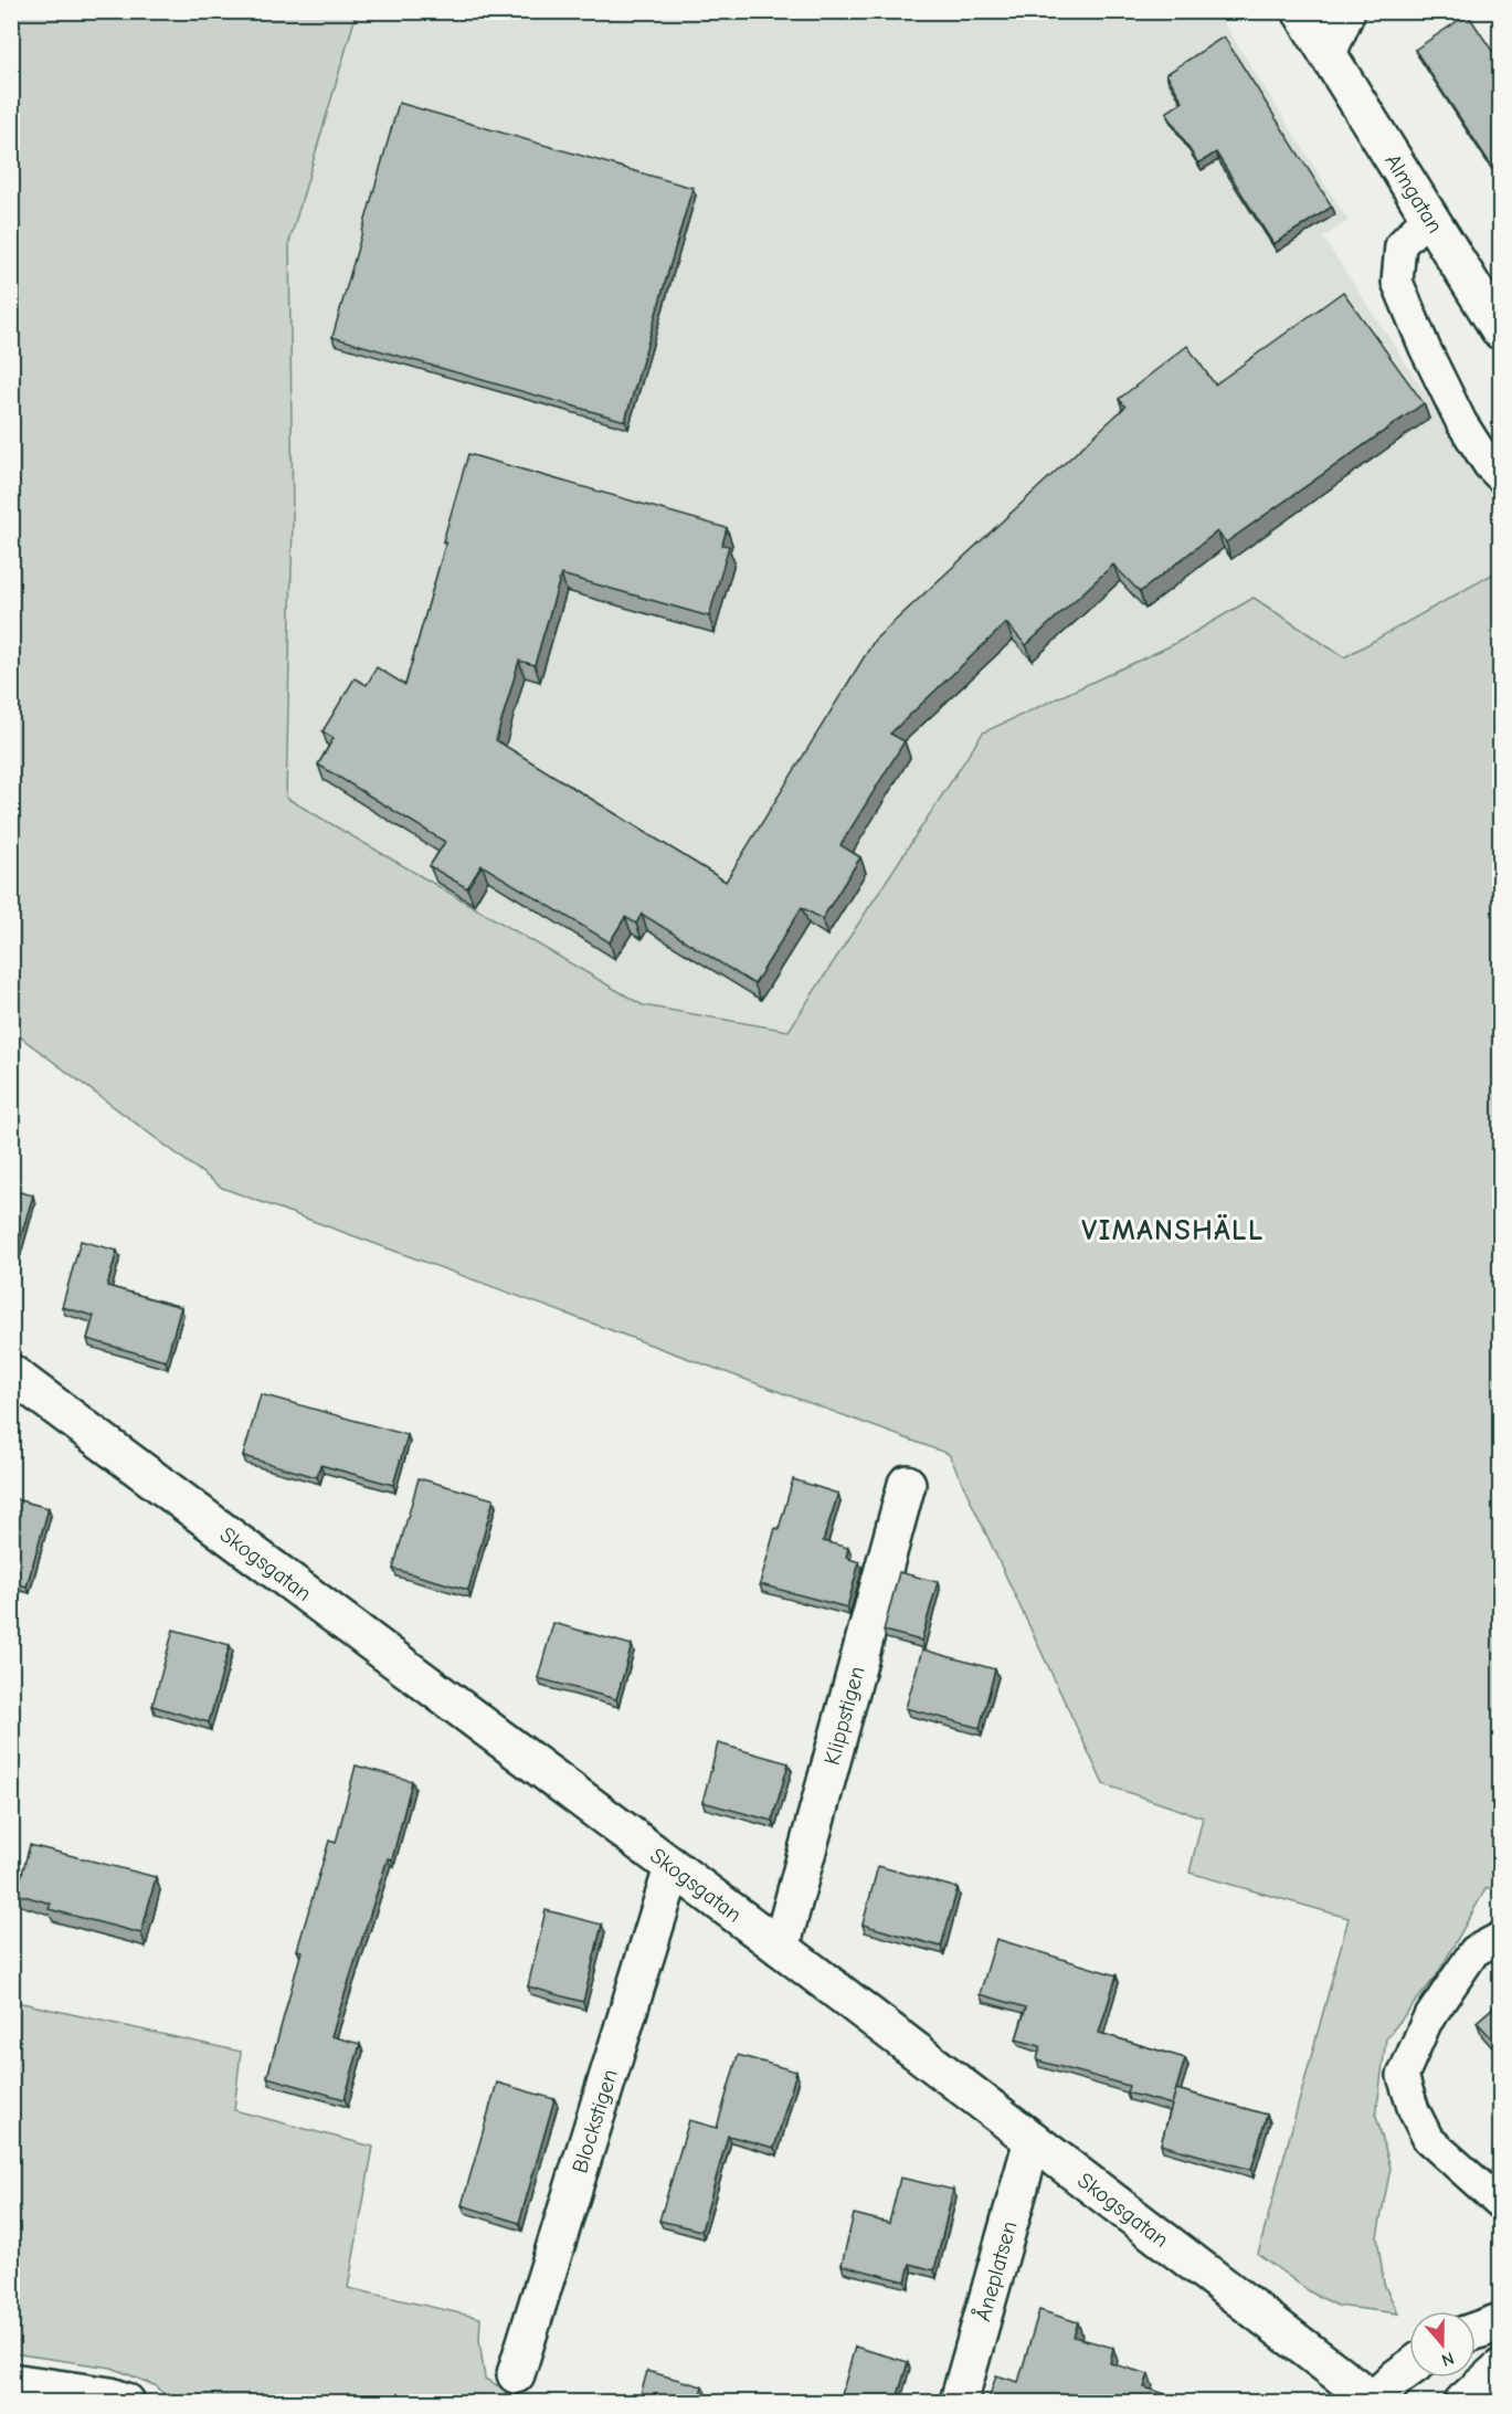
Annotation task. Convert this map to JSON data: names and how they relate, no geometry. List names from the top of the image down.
{
  "streets": {
    "street": [
      "Almgatan",
      "Skogsgatan",
      "Klippstigen",
      "Blockstigen",
      "Åneplatsen"
    ]
  },
  "crossings": [
    ["Skogsgatan", "Klippstigen"],
    ["Skogsgatan", "Blockstigen"],
    ["Skogsgatan", "Åneplatsen"]
  ],
  "districts": ["VIMANSHÄLL"],
  "north": "bottom"
}
